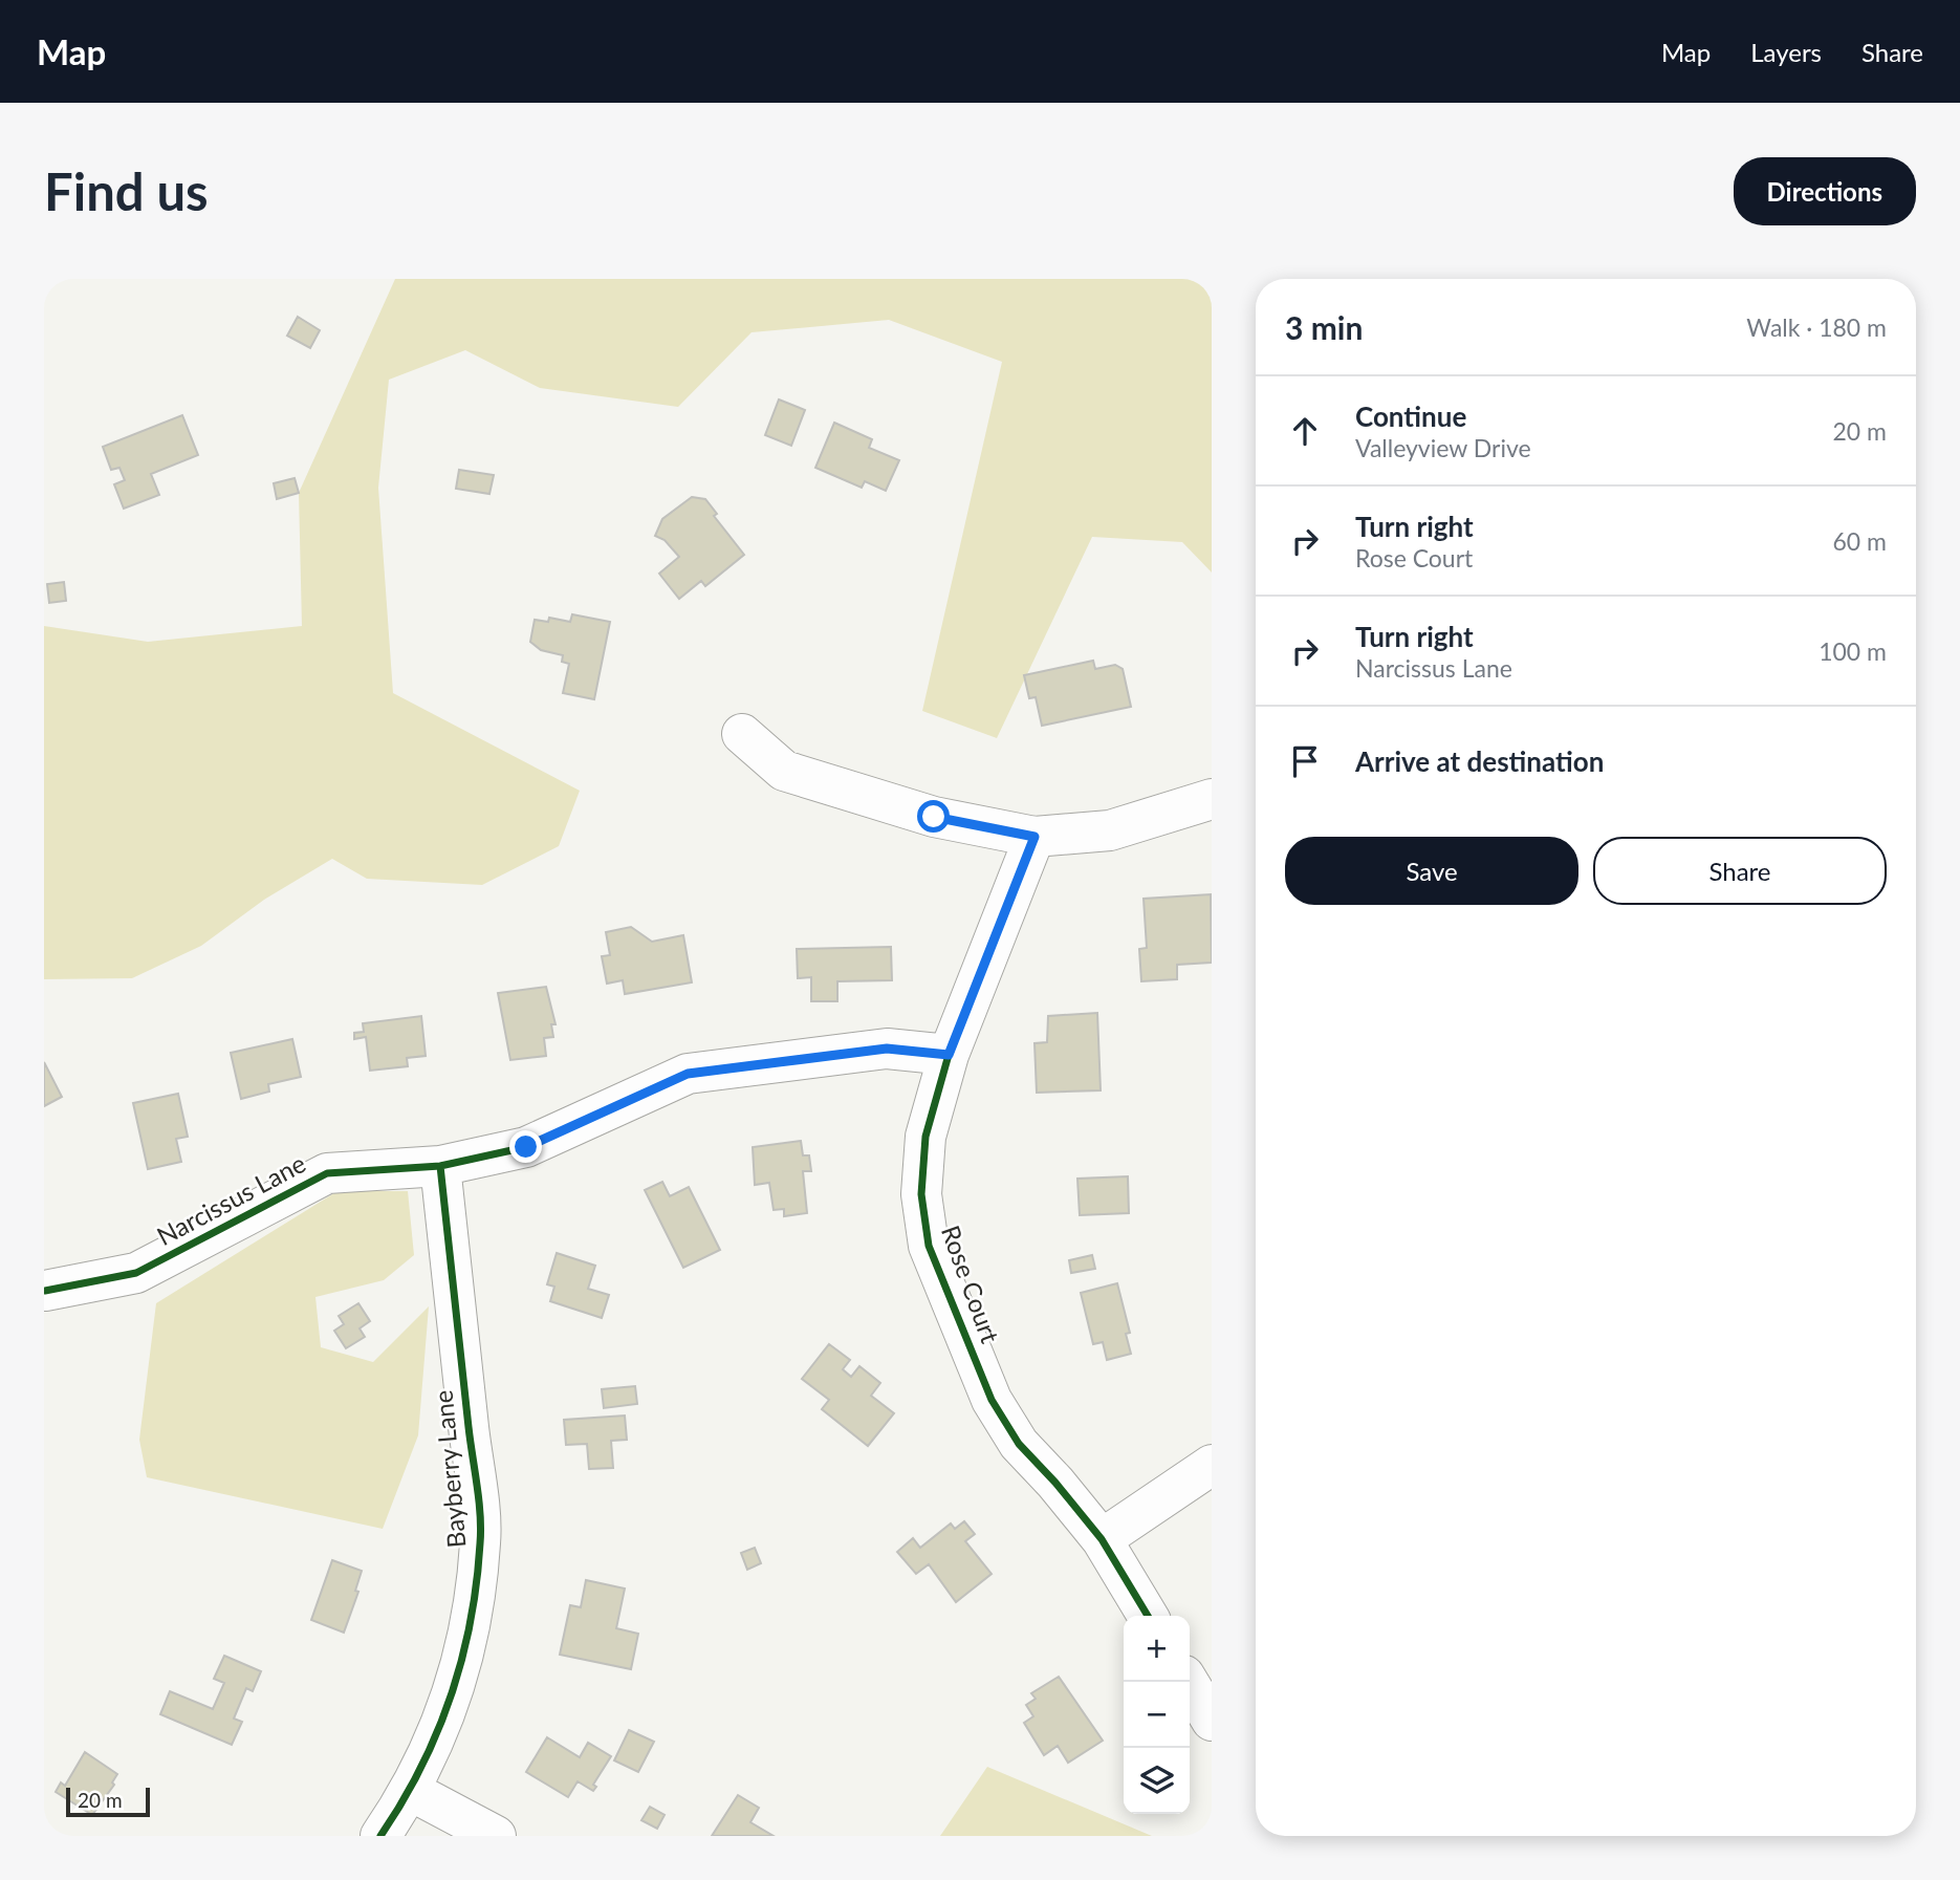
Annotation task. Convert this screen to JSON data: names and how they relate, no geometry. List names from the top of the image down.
{
  "streets": {
    "street": ["Narcissus Lane", "Rose Court", "Bayberry Lane"]
  },
  "crossings": [
    ["Narcissus Lane", "Rose Court"],
    ["Narcissus Lane", "Bayberry Lane"]
  ],
  "scale_bar": "20 m",
  "page": {
    "header": "Map",
    "nav": ["Map", "Layers", "Share"],
    "buttons": [
      "Directions",
      ["Save", "Share"]
    ],
    "title": "Find us",
    "heading": ["3 min", "Walk · 180 m"],
    "list": [
      ["Continue", "Valleyview Drive", "20 m"],
      ["Turn right", "Rose Court", "60 m"],
      ["Turn right", "Narcissus Lane", "100 m"],
      "Arrive at destination"
    ],
    "map_buttons": ["+", "−"],
    "scale": "20 m"
  }
}
